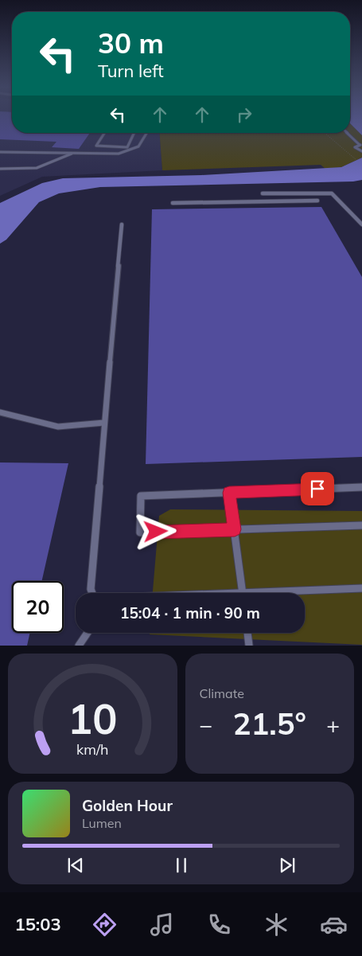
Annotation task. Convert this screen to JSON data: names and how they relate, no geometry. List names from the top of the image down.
{
  "page": {
    "turn": ["30 m", "Turn left"],
    "limit": "20",
    "trip": "15:04 · 1 min · 90 m",
    "tile": "Climate",
    "heat": ["−", "21.5°", "+"],
    "song": ["Golden Hour", "Lumen"],
    "tabs": "15:03",
    "gauge": ["10", "km/h"]
  }
}
